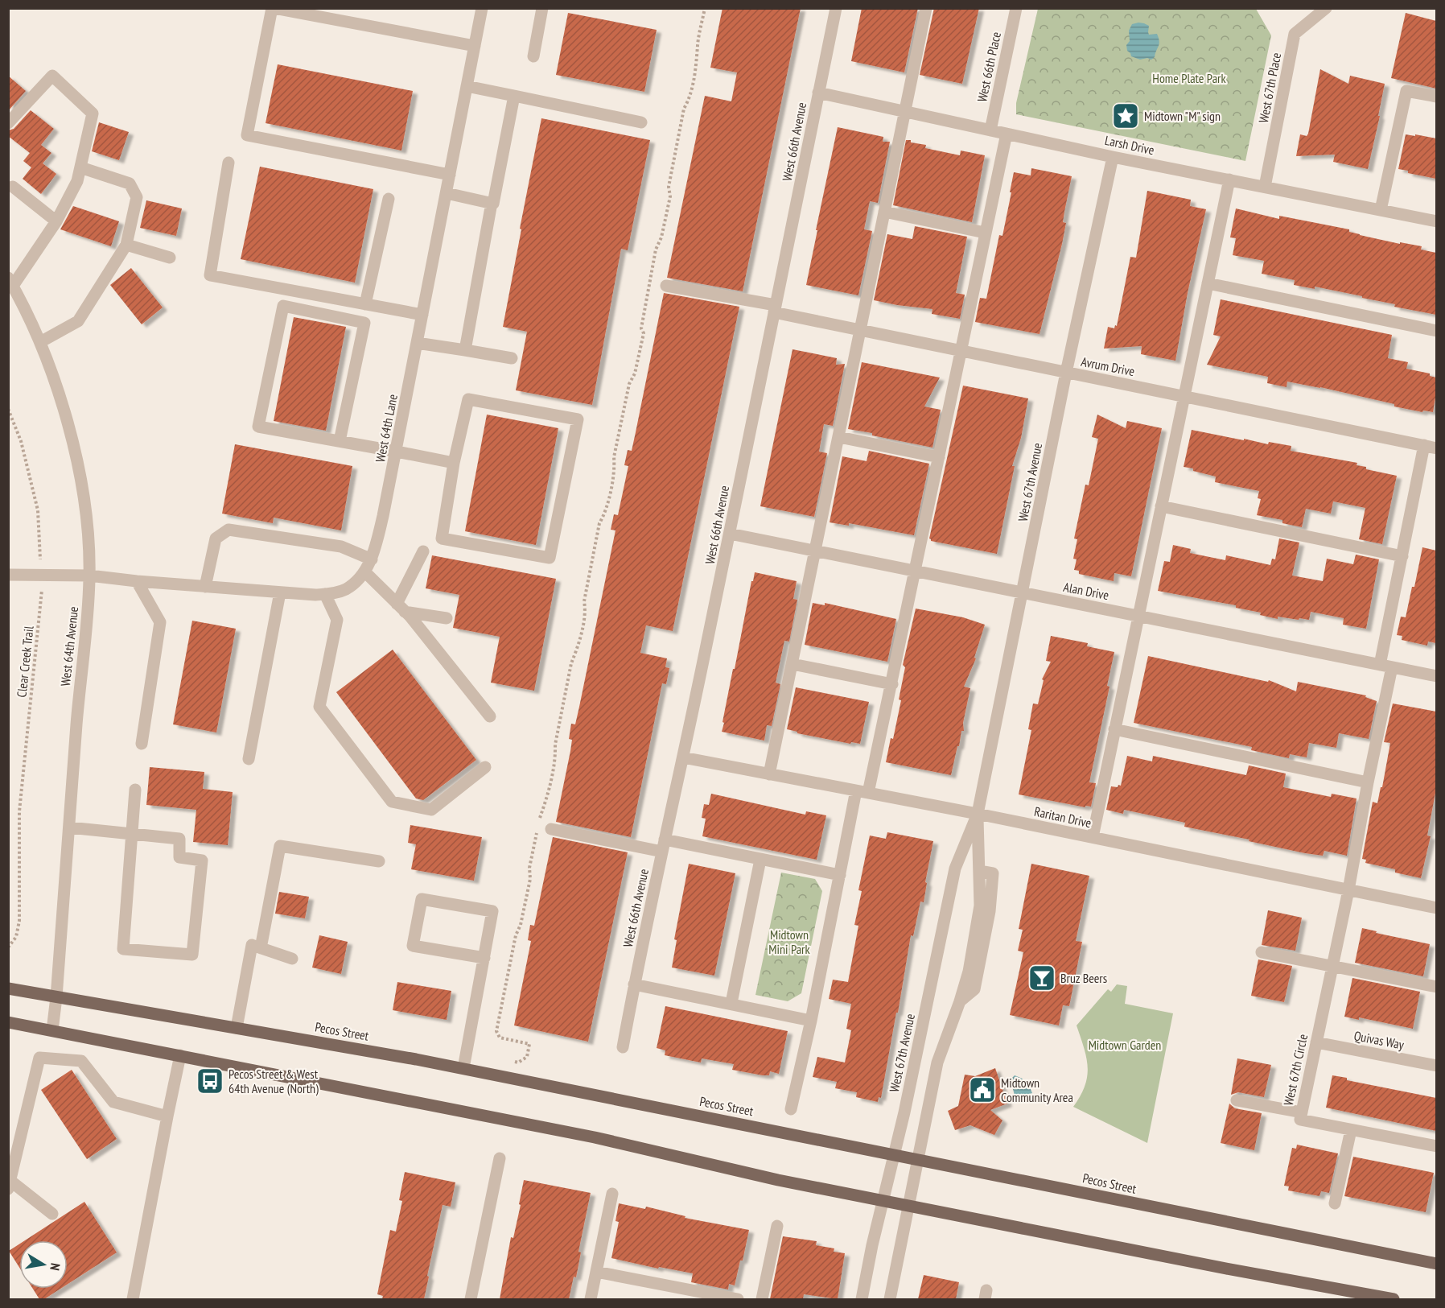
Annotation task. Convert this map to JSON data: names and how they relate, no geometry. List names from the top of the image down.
{
  "streets": {
    "main road": ["Pecos Street"],
    "street": [
      "West 66th Place",
      "West 67th Place",
      "West 66th Avenue",
      "Larsh Drive",
      "Avrum Drive",
      "West 64th Lane",
      "West 67th Avenue",
      "Alan Drive",
      "West 64th Avenue",
      "Raritan Drive",
      "Quivas Way",
      "West 67th Circle"
    ],
    "path": ["Clear Creek Trail"]
  },
  "crossings": [
    ["West 66th Place", "Larsh Drive"],
    ["West 67th Place", "Larsh Drive"],
    ["West 66th Avenue", "Larsh Drive"],
    ["West 66th Avenue", "Avrum Drive"],
    ["West 66th Avenue", "Alan Drive"],
    ["West 66th Avenue", "Raritan Drive"],
    ["Larsh Drive", "West 67th Avenue"],
    ["Avrum Drive", "West 67th Avenue"],
    ["West 64th Lane", "West 64th Avenue"],
    ["West 64th Lane", "Clear Creek Trail"],
    ["West 67th Avenue", "Alan Drive"],
    ["West 67th Avenue", "Raritan Drive"],
    ["West 67th Avenue", "Pecos Street"],
    ["Alan Drive", "West 67th Circle"],
    ["West 64th Avenue", "Pecos Street"],
    ["Raritan Drive", "West 67th Circle"],
    ["Quivas Way", "West 67th Circle"]
  ],
  "parks": ["Home Plate Park", "Midtown Mini Park", "Midtown Garden"],
  "places": {
    "place": ["Midtown \"M\" sign"],
    "bar": ["Bruz Beers"],
    "bus stop": ["Pecos Street & West 64th Avenue (North)"],
    "public building": ["Midtown Community Area"]
  },
  "north": "right"
}
